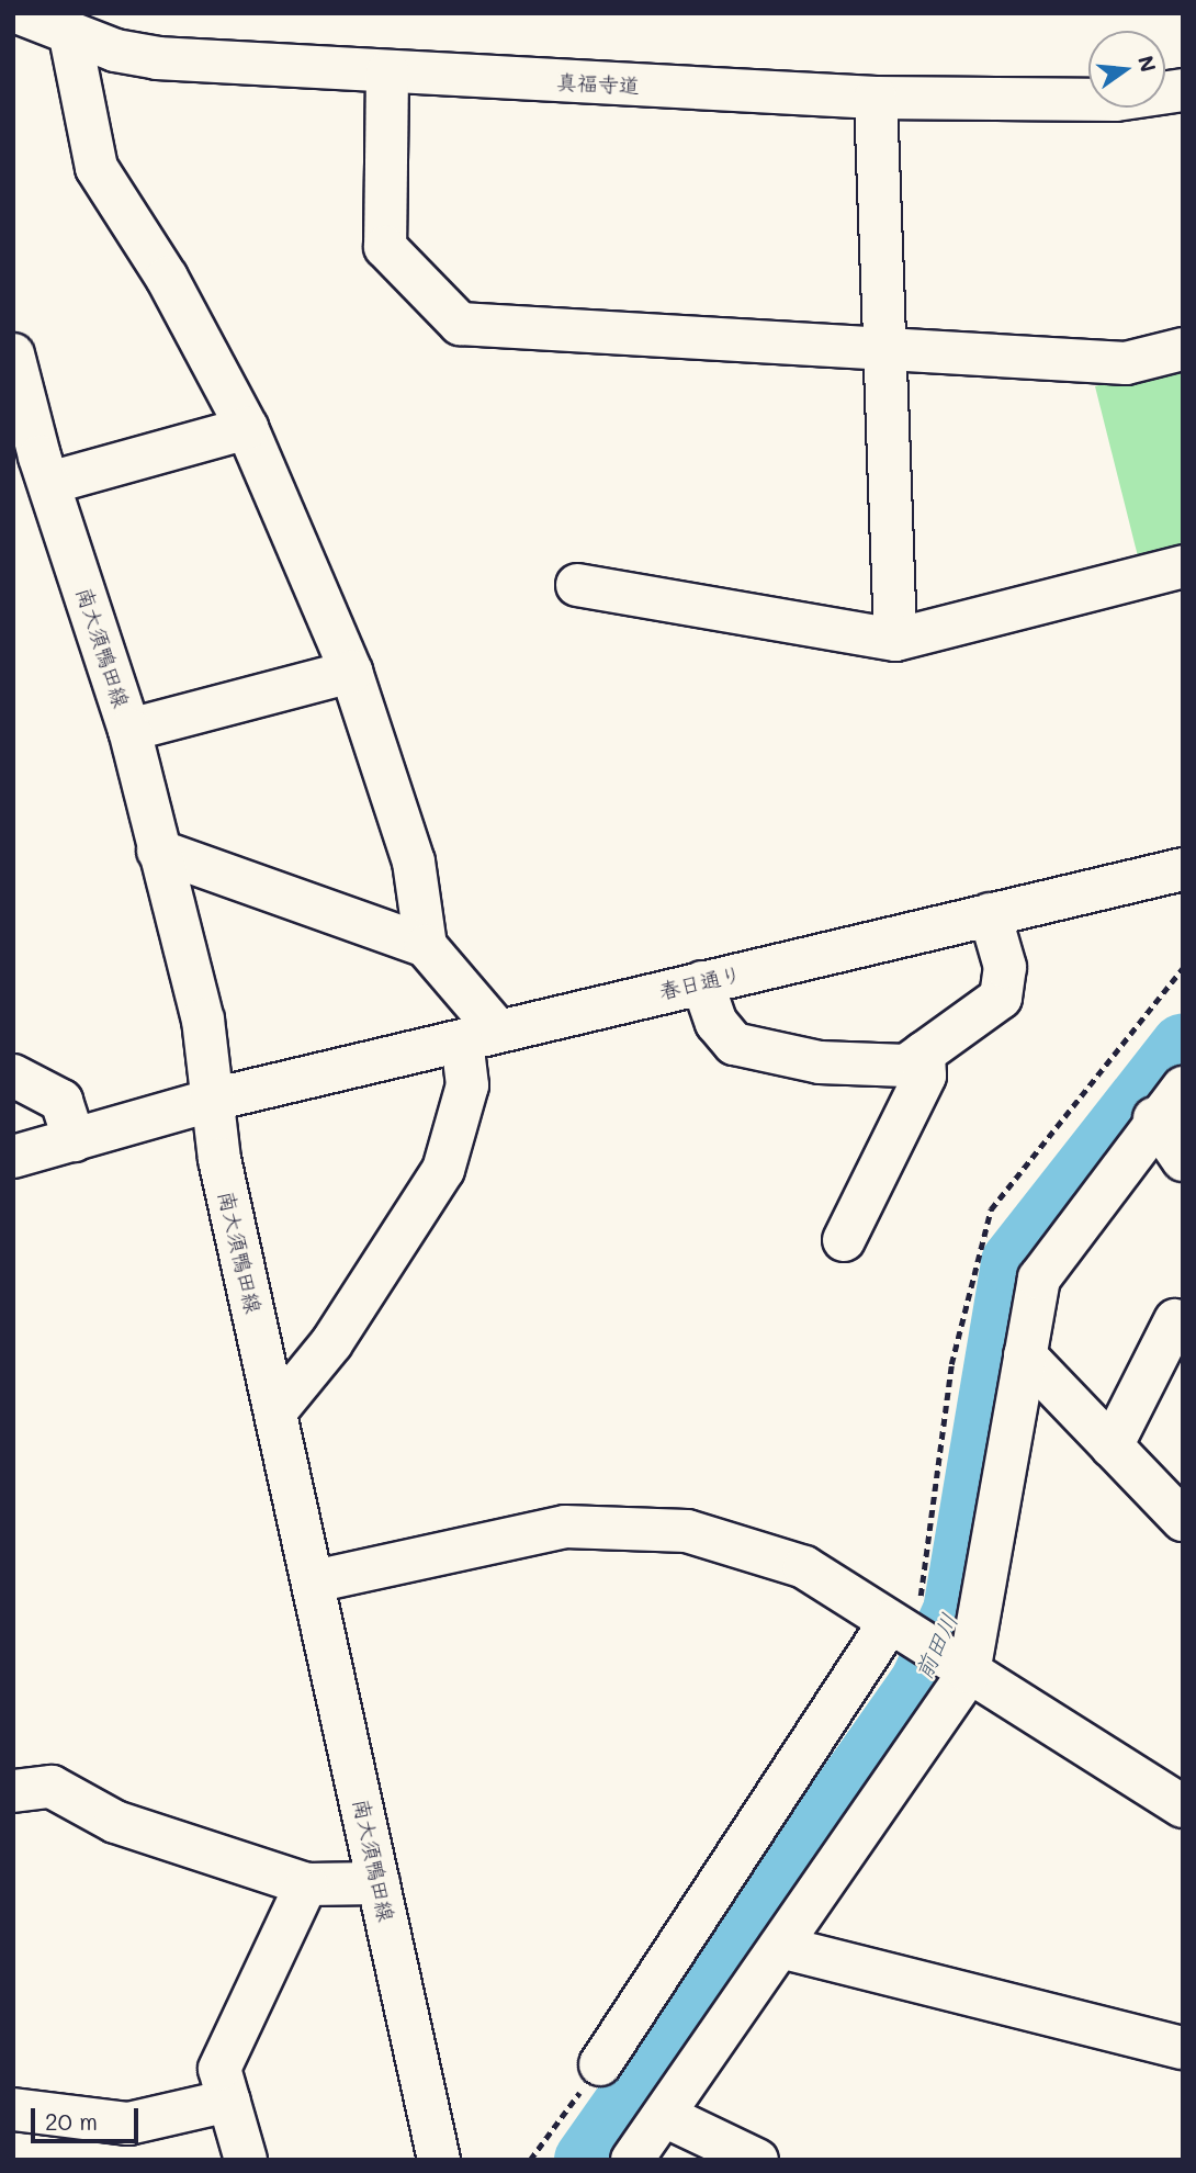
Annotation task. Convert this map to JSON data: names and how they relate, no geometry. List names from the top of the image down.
{
  "streets": {
    "street": ["真福寺道", "南大須鴨田線", "春日通り"]
  },
  "crossings": [
    ["南大須鴨田線", "春日通り"]
  ],
  "water": ["前田川"],
  "scale_bar": "20 m",
  "north": "right"
}
